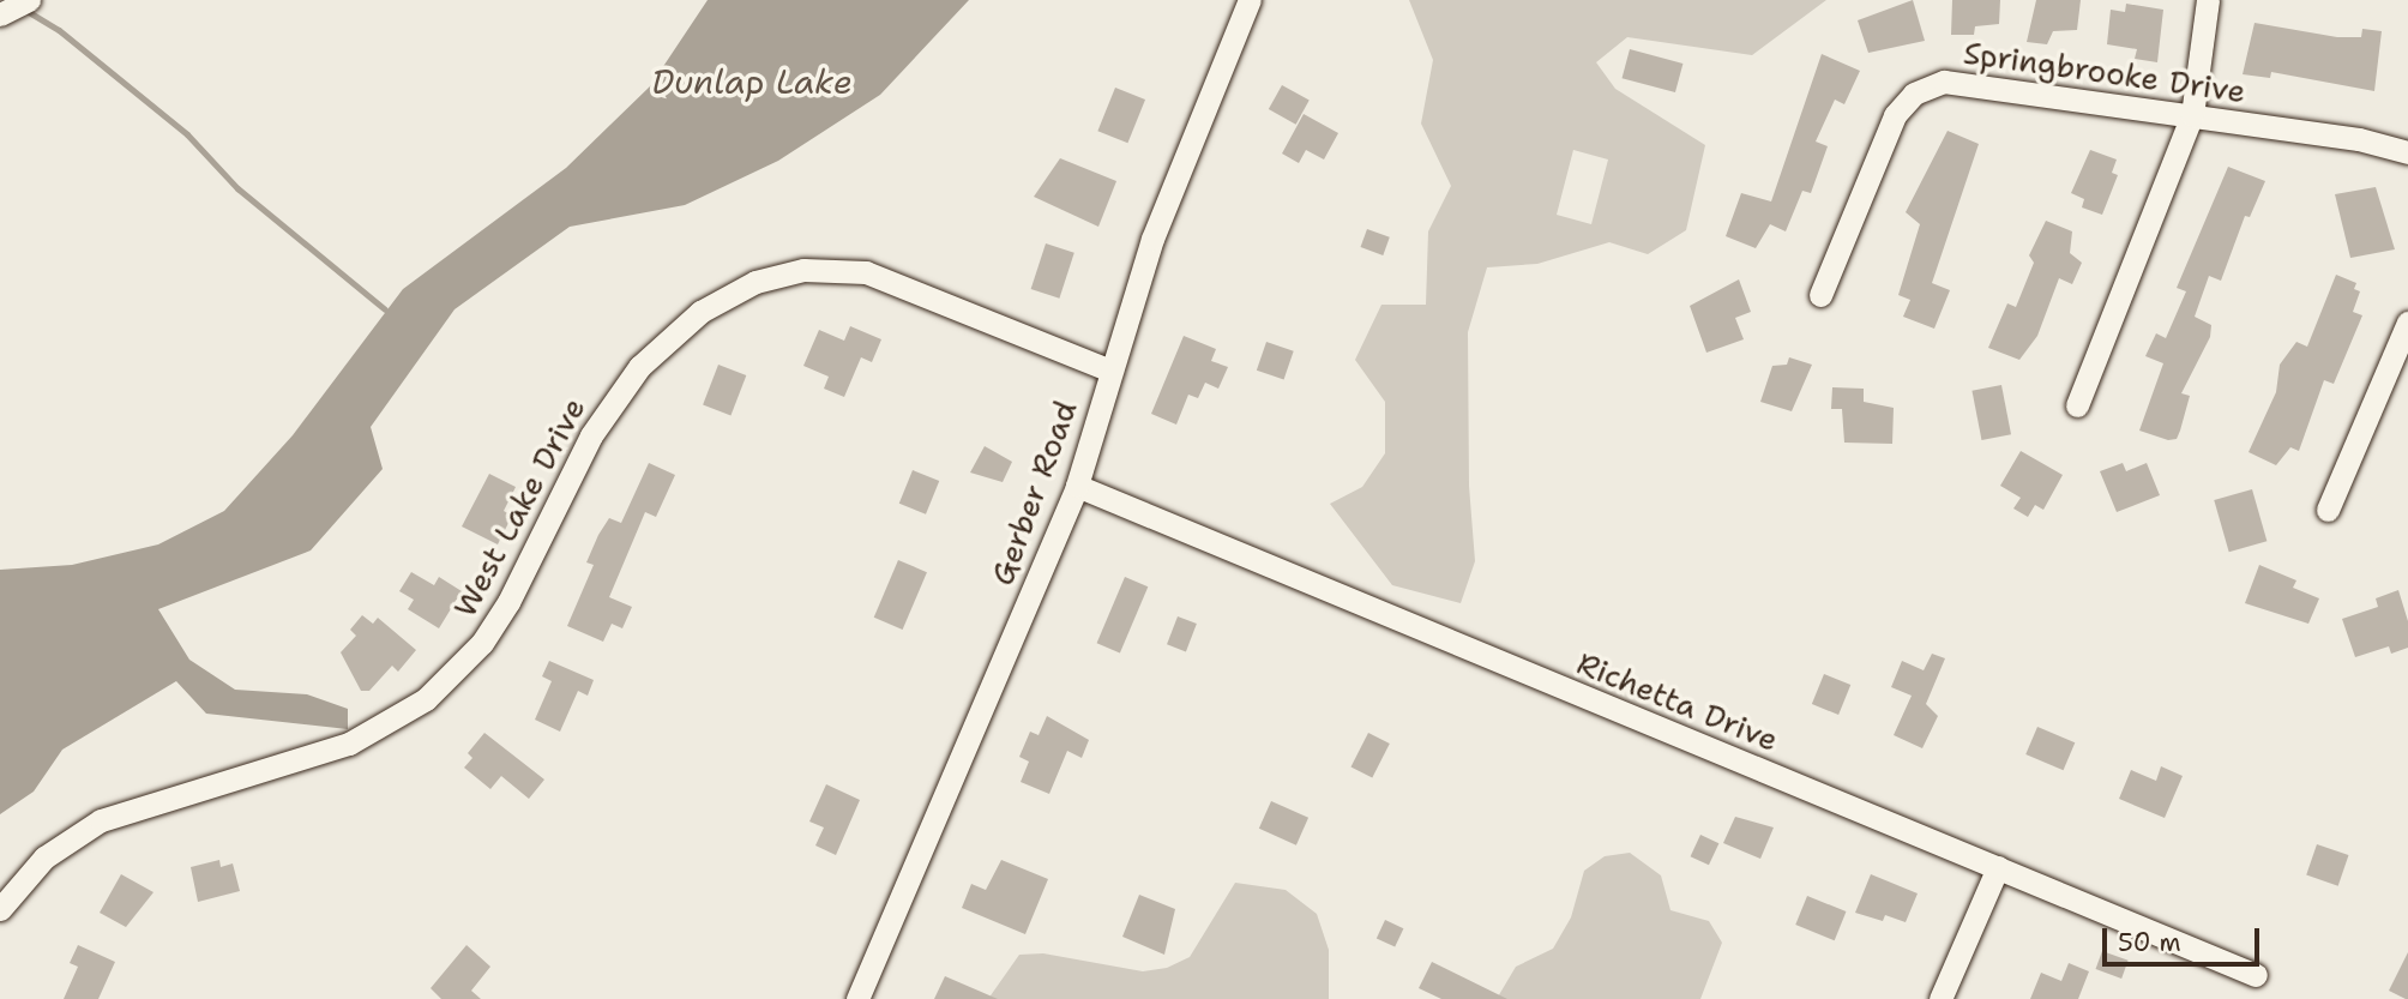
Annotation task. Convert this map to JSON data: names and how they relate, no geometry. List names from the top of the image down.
{
  "streets": {
    "street": [
      "Springbrooke Drive",
      "Gerber Road",
      "West Lake Drive",
      "Richetta Drive"
    ]
  },
  "crossings": [
    ["Gerber Road", "West Lake Drive"],
    ["Gerber Road", "Richetta Drive"]
  ],
  "water": ["Dunlap Lake"],
  "scale_bar": "50 m"
}
